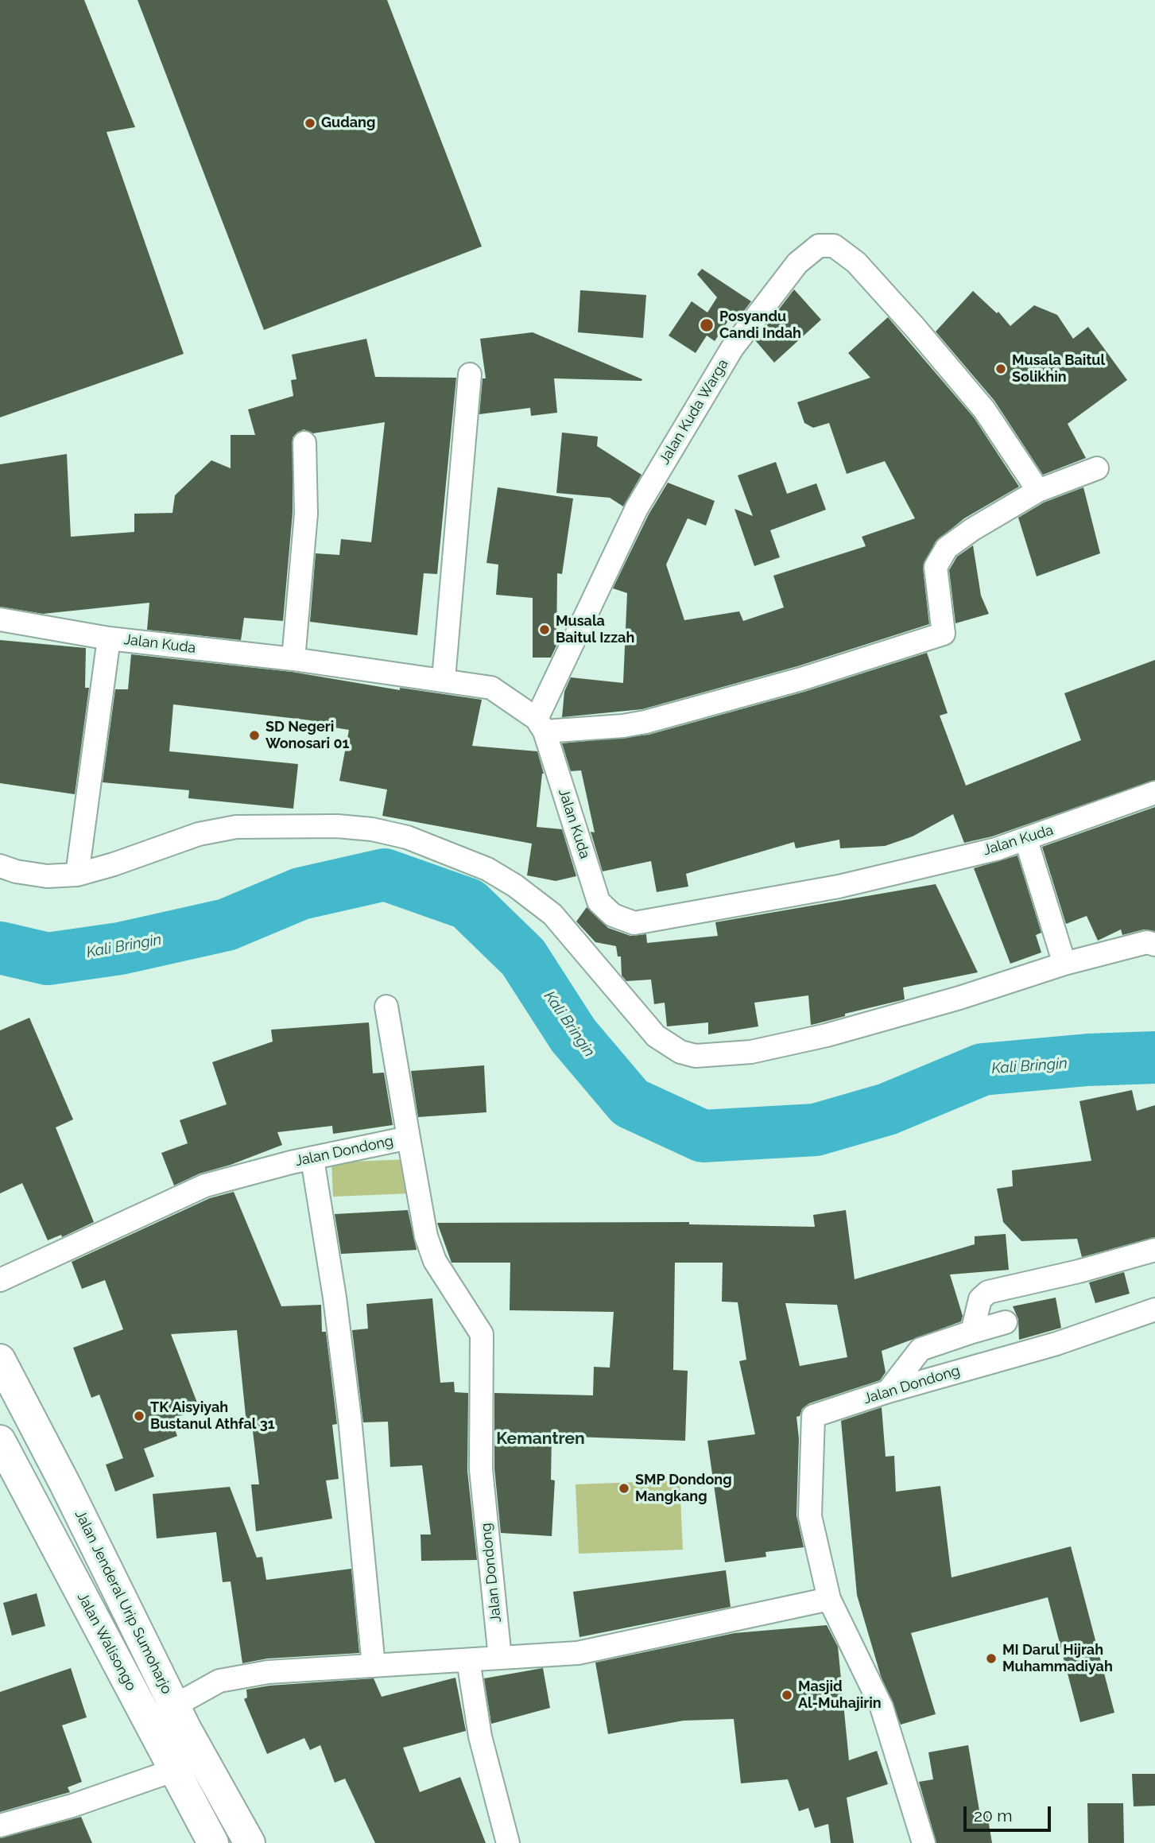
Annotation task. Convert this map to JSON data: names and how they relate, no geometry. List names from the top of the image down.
{
  "streets": {
    "highway": ["Jalan Jenderal Urip Sumoharjo", "Jalan Walisongo"],
    "street": ["Jalan Kuda Warga", "Jalan Kuda", "Jalan Dondong"]
  },
  "crossings": [
    ["Jalan Kuda Warga", "Jalan Kuda"]
  ],
  "districts": ["Kemantren"],
  "water": ["Kali Bringin"],
  "places": [
    "Gudang",
    "Posyandu Candi Indah",
    "Musala Baitul Solikhin",
    "Musala Baitul Izzah",
    "SD Negeri Wonosari 01",
    "TK Aisyiyah Bustanul Athfal 31",
    "SMP Dondong Mangkang",
    "MI Darul Hijrah Muhammadiyah",
    "Masjid Al-Muhajirin"
  ],
  "scale_bar": "20 m"
}
